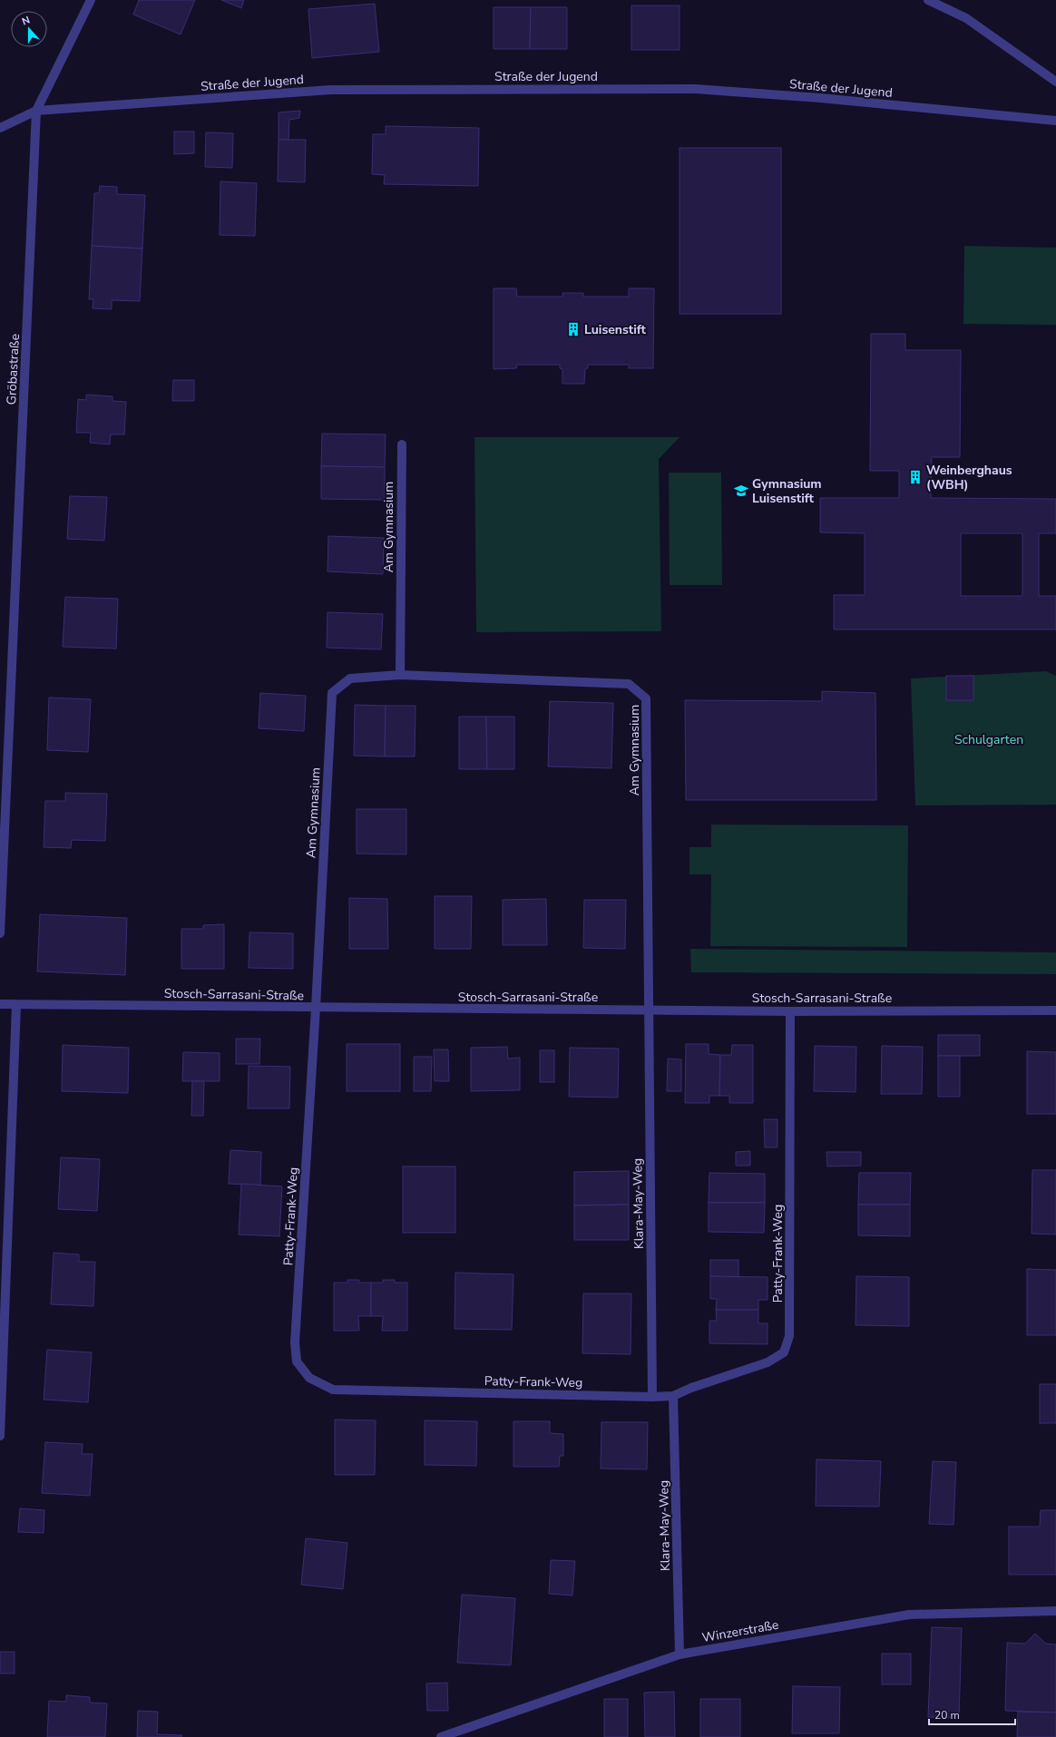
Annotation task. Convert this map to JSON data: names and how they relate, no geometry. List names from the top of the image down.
{
  "streets": {
    "street": [
      "Straße der Jugend",
      "Gröbastraße",
      "Am Gymnasium",
      "Stosch-Sarrasani-Straße",
      "Klara-May-Weg",
      "Patty-Frank-Weg",
      "Winzerstraße"
    ]
  },
  "crossings": [
    ["Straße der Jugend", "Gröbastraße"],
    ["Am Gymnasium", "Stosch-Sarrasani-Straße"],
    ["Am Gymnasium", "Klara-May-Weg"],
    ["Am Gymnasium", "Patty-Frank-Weg"],
    ["Stosch-Sarrasani-Straße", "Klara-May-Weg"],
    ["Stosch-Sarrasani-Straße", "Patty-Frank-Weg"],
    ["Klara-May-Weg", "Patty-Frank-Weg"],
    ["Klara-May-Weg", "Winzerstraße"]
  ],
  "parks": ["Schulgarten"],
  "places": {
    "building": ["Luisenstift", "Weinberghaus (WBH)"],
    "school or university": ["Gymnasium Luisenstift"]
  },
  "scale_bar": "20 m",
  "north": "top"
}
